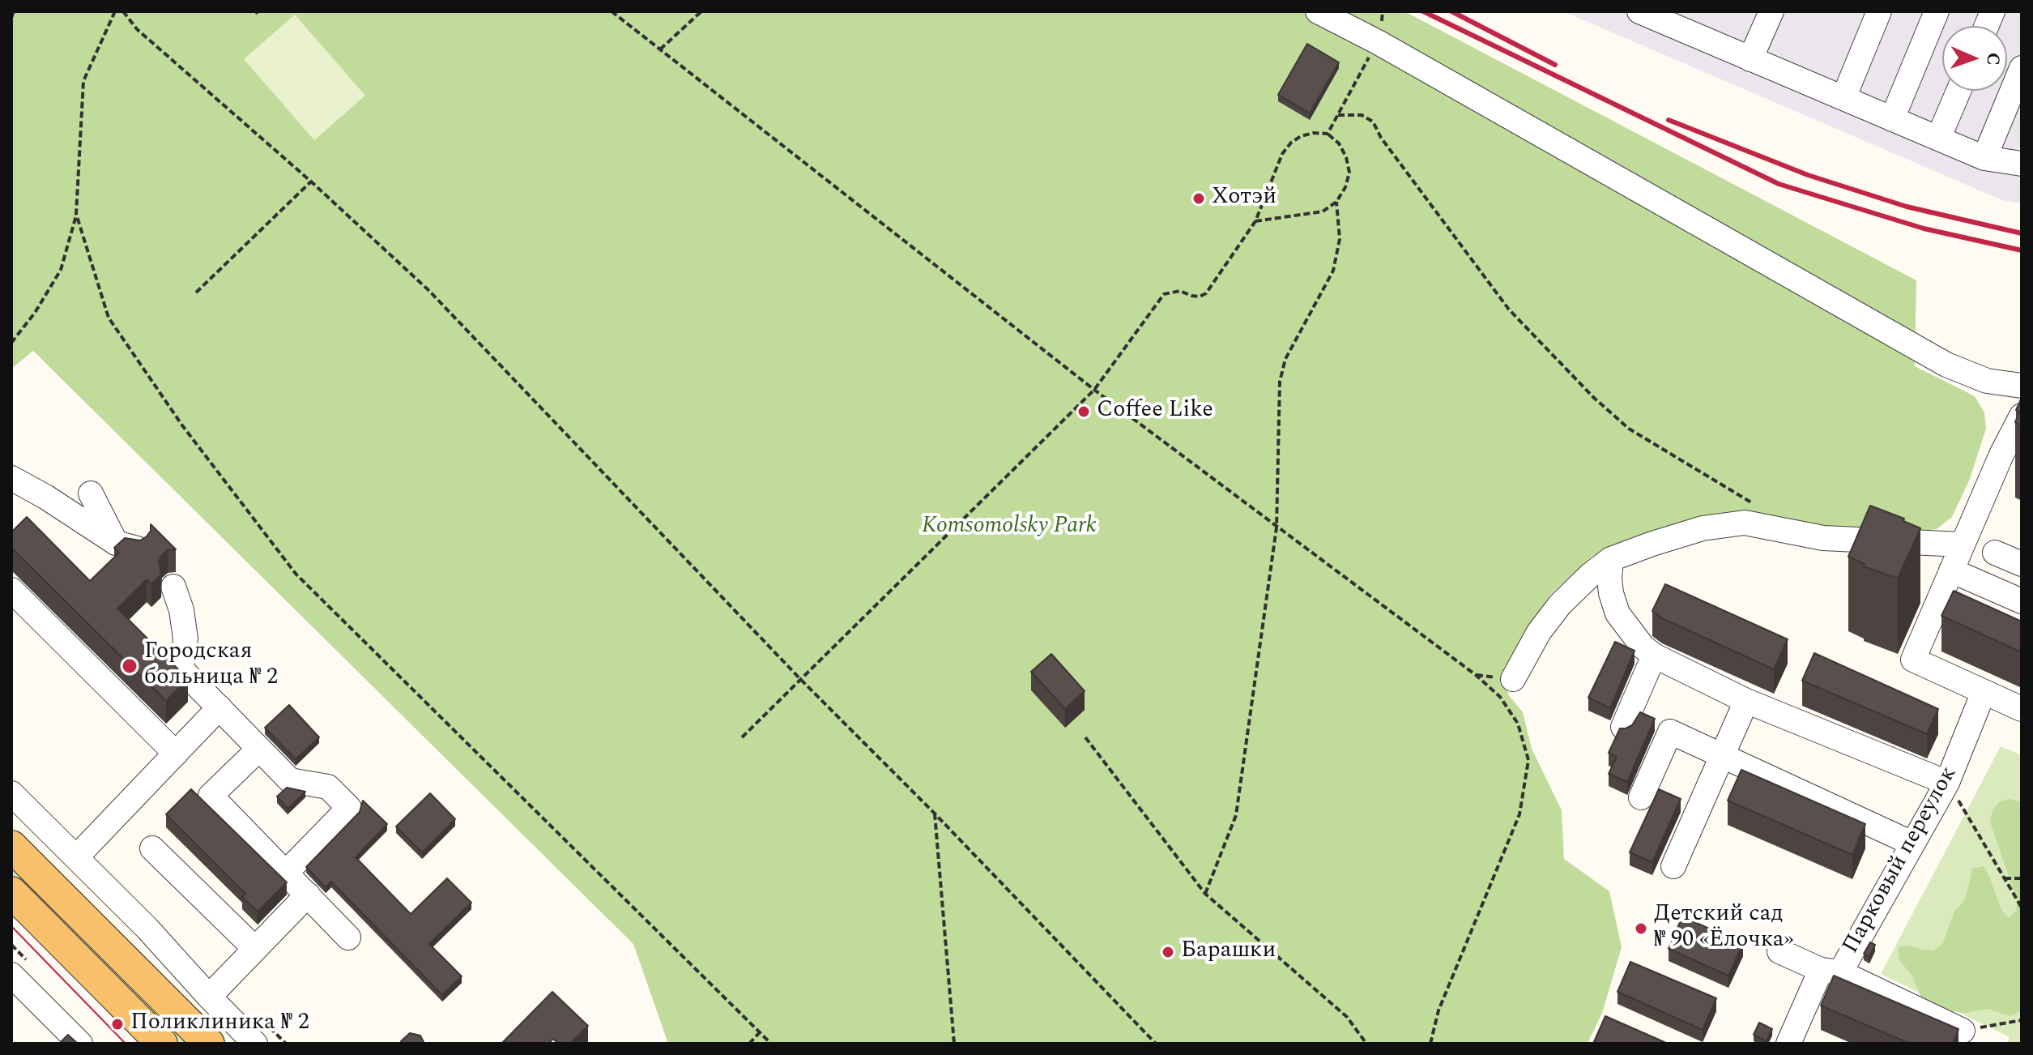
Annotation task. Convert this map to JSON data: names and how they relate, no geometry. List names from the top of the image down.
{
  "streets": {
    "street": ["Парковый переулок"]
  },
  "parks": ["Komsomolsky Park"],
  "places": [
    "Хотэй",
    "Coffee Like",
    "Городская больница № 2",
    "Детский сад № 90 «Ёлочка»",
    "Барашки",
    "Поликлиника № 2"
  ],
  "north": "right"
}
